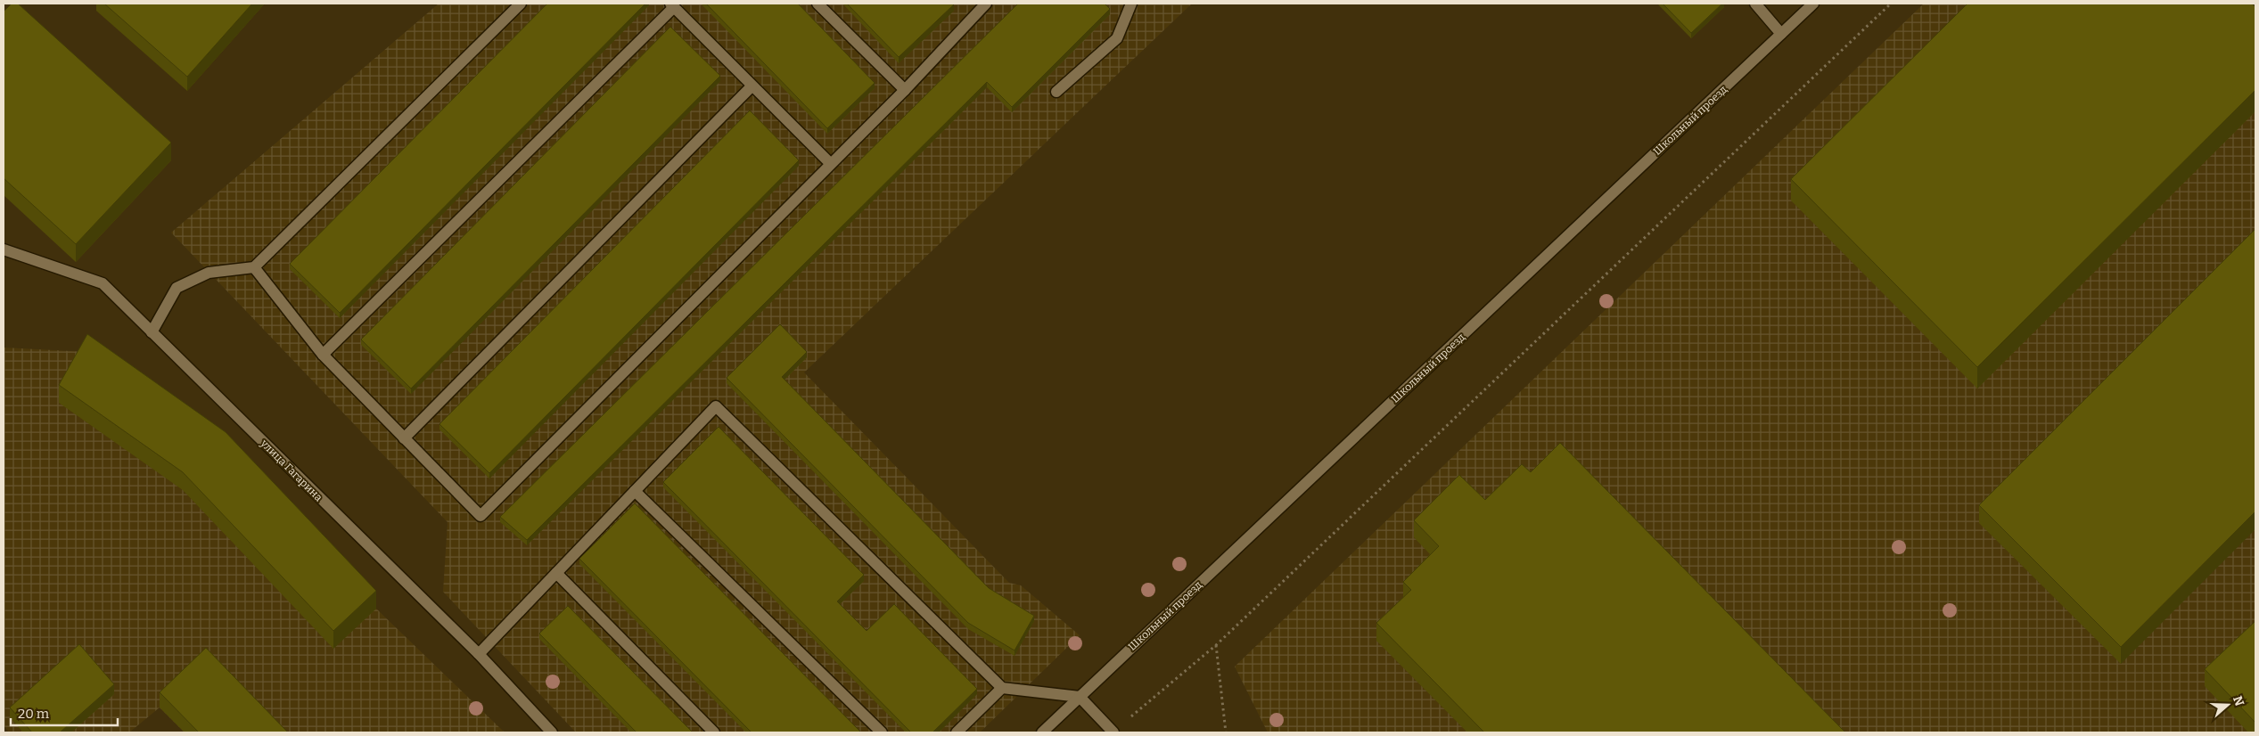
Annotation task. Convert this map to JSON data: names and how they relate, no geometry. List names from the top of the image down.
{
  "streets": {
    "street": ["Школьный проезд", "улица Гагарина"]
  },
  "scale_bar": "20 m",
  "north": "right"
}
